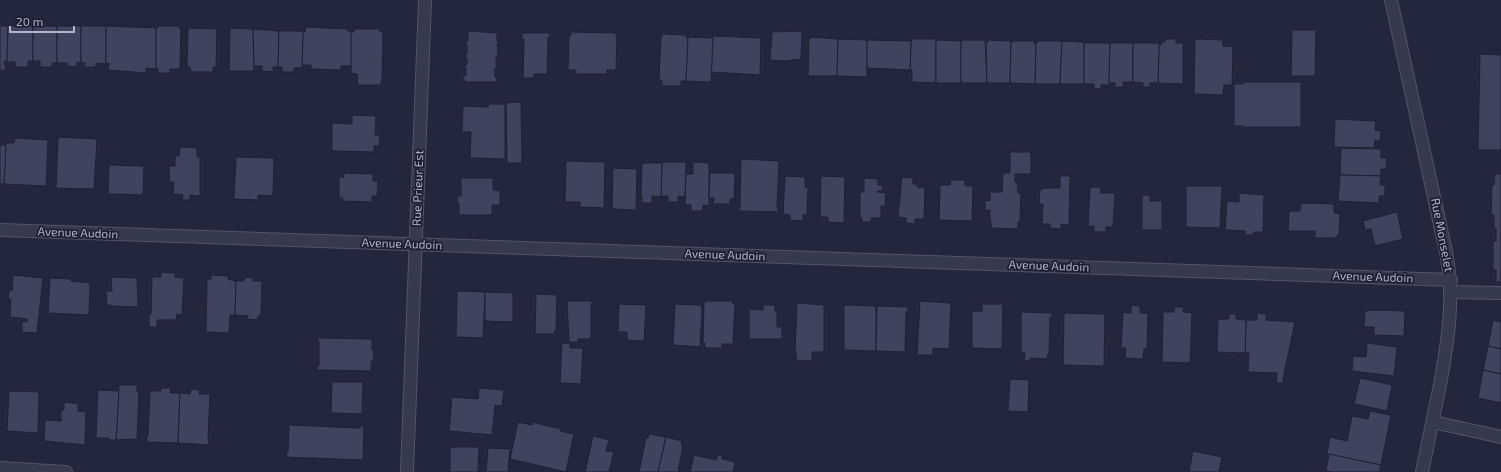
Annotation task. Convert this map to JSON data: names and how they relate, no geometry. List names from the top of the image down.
{
  "streets": {
    "street": ["Rue Prieur Est", "Avenue Audoin", "Rue Monselet"]
  },
  "crossings": [
    ["Rue Prieur Est", "Avenue Audoin"],
    ["Avenue Audoin", "Rue Monselet"]
  ],
  "scale_bar": "20 m"
}
